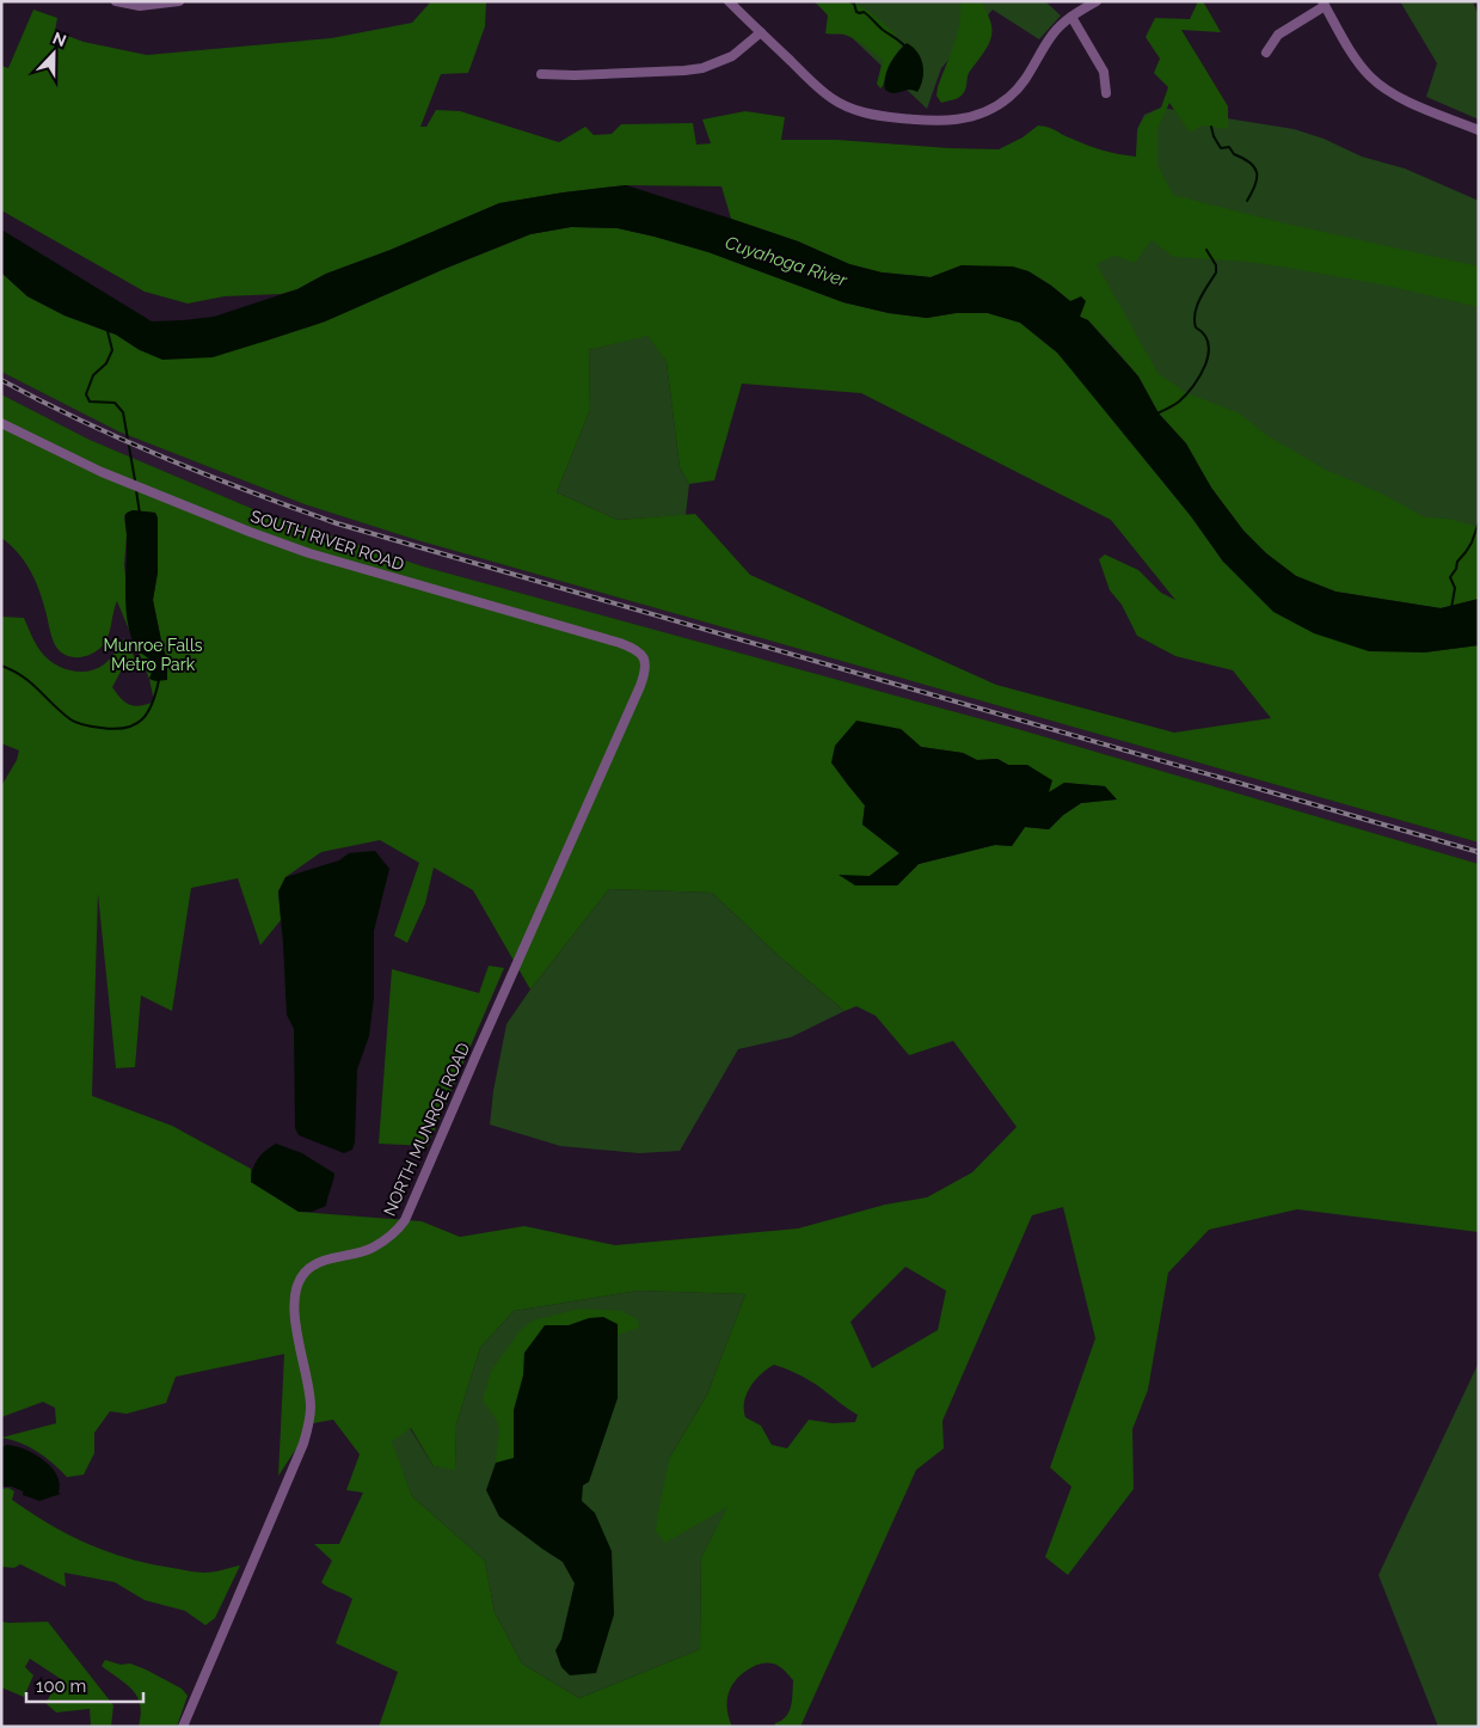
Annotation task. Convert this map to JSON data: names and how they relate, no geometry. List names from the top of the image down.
{
  "streets": {
    "street": ["SOUTH RIVER ROAD", "NORTH MUNROE ROAD"]
  },
  "crossings": [
    ["SOUTH RIVER ROAD", "NORTH MUNROE ROAD"]
  ],
  "water": ["Cuyahoga River"],
  "parks": ["Munroe Falls Metro Park"],
  "scale_bar": "100 m",
  "north": "top"
}
